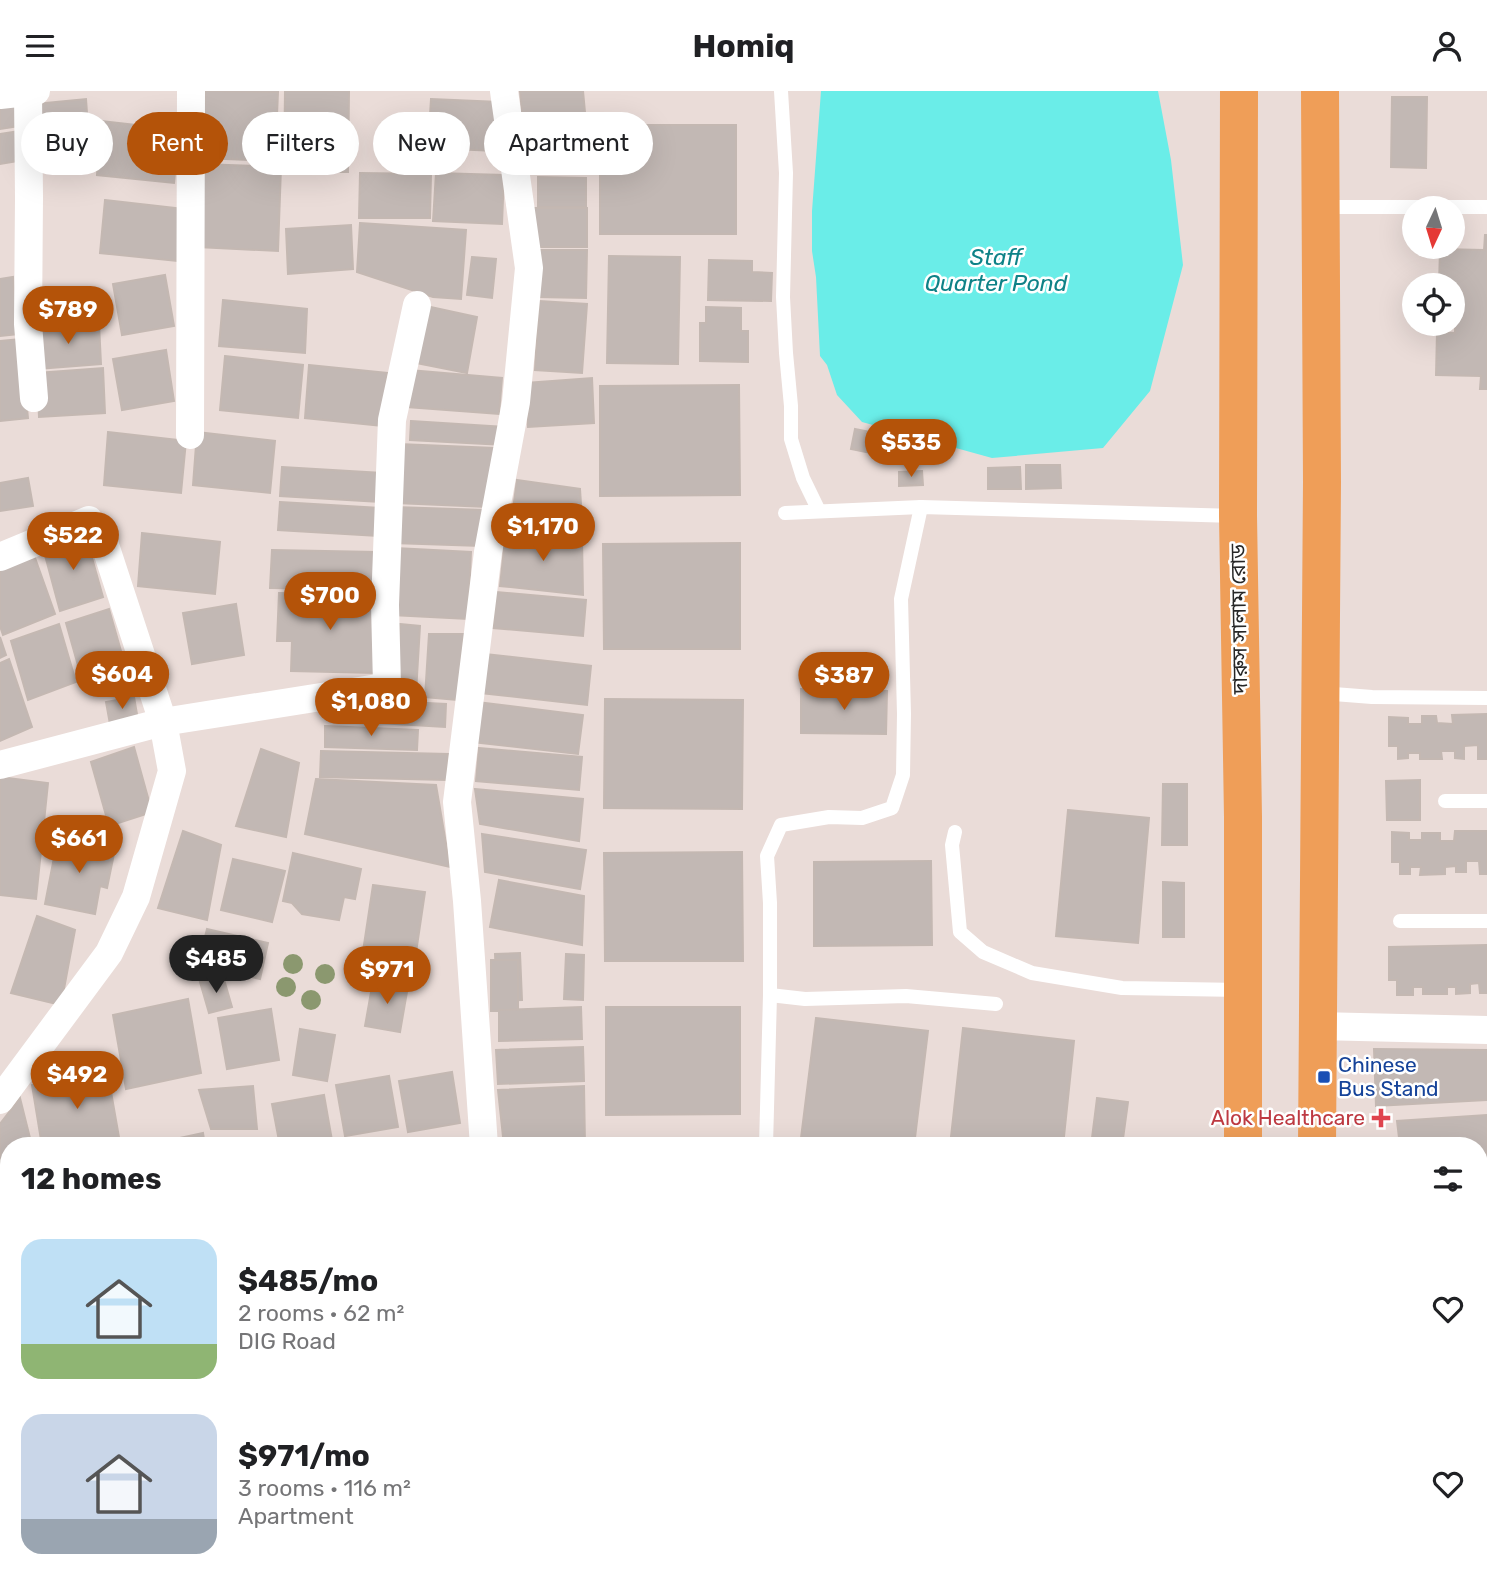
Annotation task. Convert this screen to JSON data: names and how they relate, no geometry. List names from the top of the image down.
{
  "streets": {
    "main road": ["দারুস সালাম রোড"]
  },
  "water": ["Staff Quarter Pond"],
  "places": {
    "transit": ["Chinese Bus Stand"],
    "health": ["Alok Healthcare"]
  },
  "north": "bottom",
  "page": {
    "header": "Homiq",
    "chip": [
      "Buy",
      "Rent",
      "Filters",
      "New",
      "Apartment"
    ],
    "price": [
      "$789",
      "$535",
      "$1,170",
      "$522",
      "$700",
      "$604",
      "$387",
      "$1,080",
      "$661",
      "$485",
      "$971",
      "$492"
    ],
    "heading": "12 homes",
    "list": [
      {
        "name": "$485/mo",
        "note": "2 rooms · 62 m² · DIG Road"
      },
      {
        "name": "$971/mo",
        "note": "3 rooms · 116 m² · Apartment"
      }
    ]
  }
}
